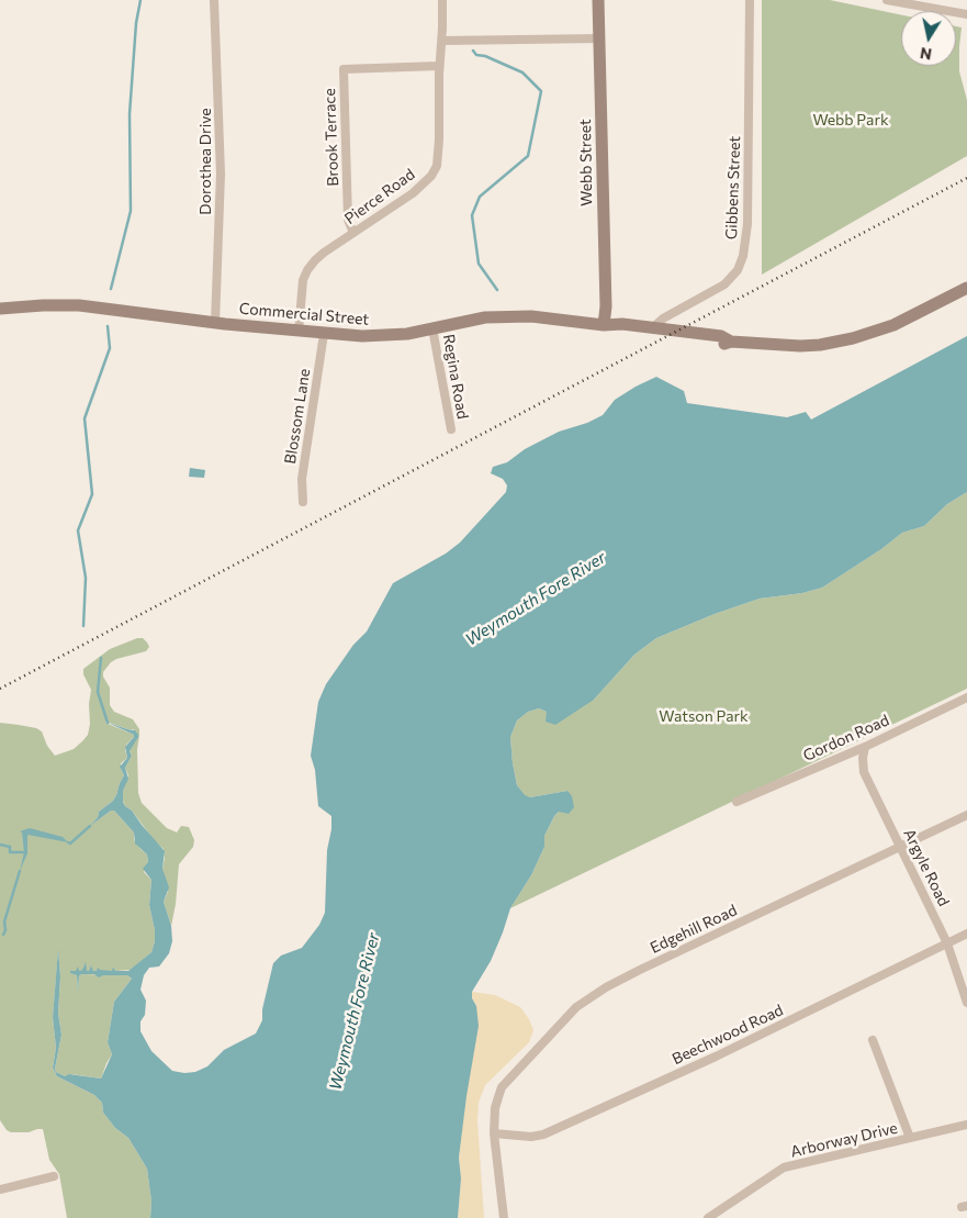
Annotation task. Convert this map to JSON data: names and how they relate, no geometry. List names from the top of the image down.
{
  "streets": {
    "main road": ["Webb Street", "Commercial Street"],
    "street": [
      "Brook Terrace",
      "Dorothea Drive",
      "Gibbens Street",
      "Pierce Road",
      "Regina Road",
      "Blossom Lane",
      "Gordon Road",
      "Argyle Road",
      "Edgehill Road",
      "Beechwood Road",
      "Arborway Drive"
    ]
  },
  "crossings": [
    ["Brook Terrace", "Pierce Road"],
    ["Dorothea Drive", "Commercial Street"],
    ["Webb Street", "Commercial Street"],
    ["Gibbens Street", "Commercial Street"],
    ["Pierce Road", "Commercial Street"],
    ["Commercial Street", "Regina Road"],
    ["Commercial Street", "Blossom Lane"],
    ["Gordon Road", "Argyle Road"],
    ["Argyle Road", "Edgehill Road"],
    ["Argyle Road", "Beechwood Road"],
    ["Edgehill Road", "Beechwood Road"]
  ],
  "water": ["Weymouth Fore River"],
  "parks": ["Webb Park", "Watson Park"],
  "north": "bottom"
}
